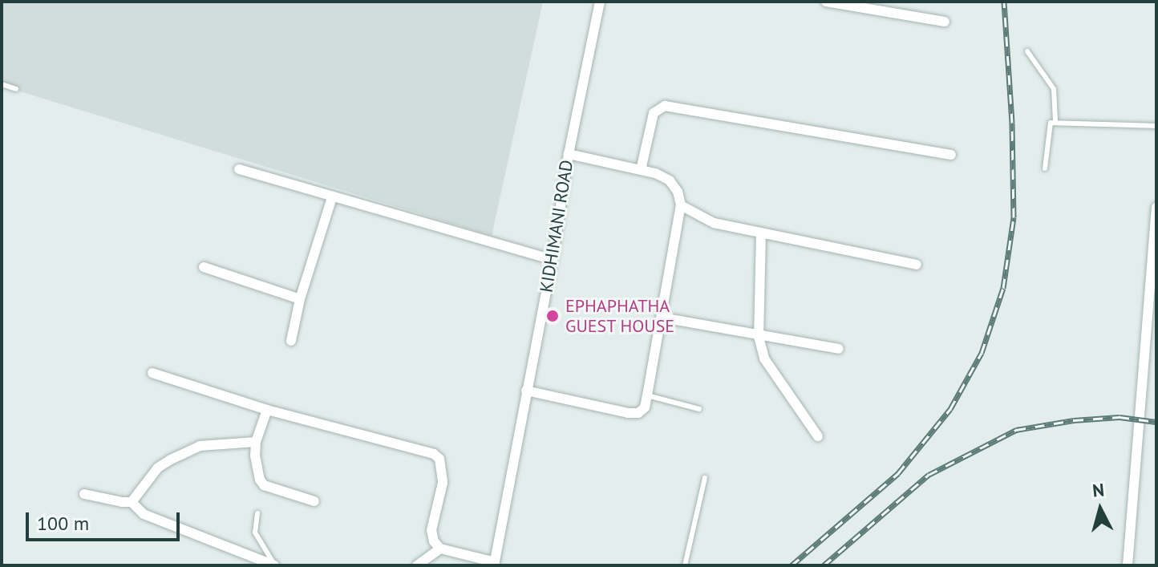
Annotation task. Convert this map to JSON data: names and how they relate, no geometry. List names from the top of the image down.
{
  "streets": {
    "street": ["KIDHIMANI ROAD"]
  },
  "places": ["EPHAPHATHA GUEST HOUSE"],
  "scale_bar": "100 m",
  "north": "top"
}
